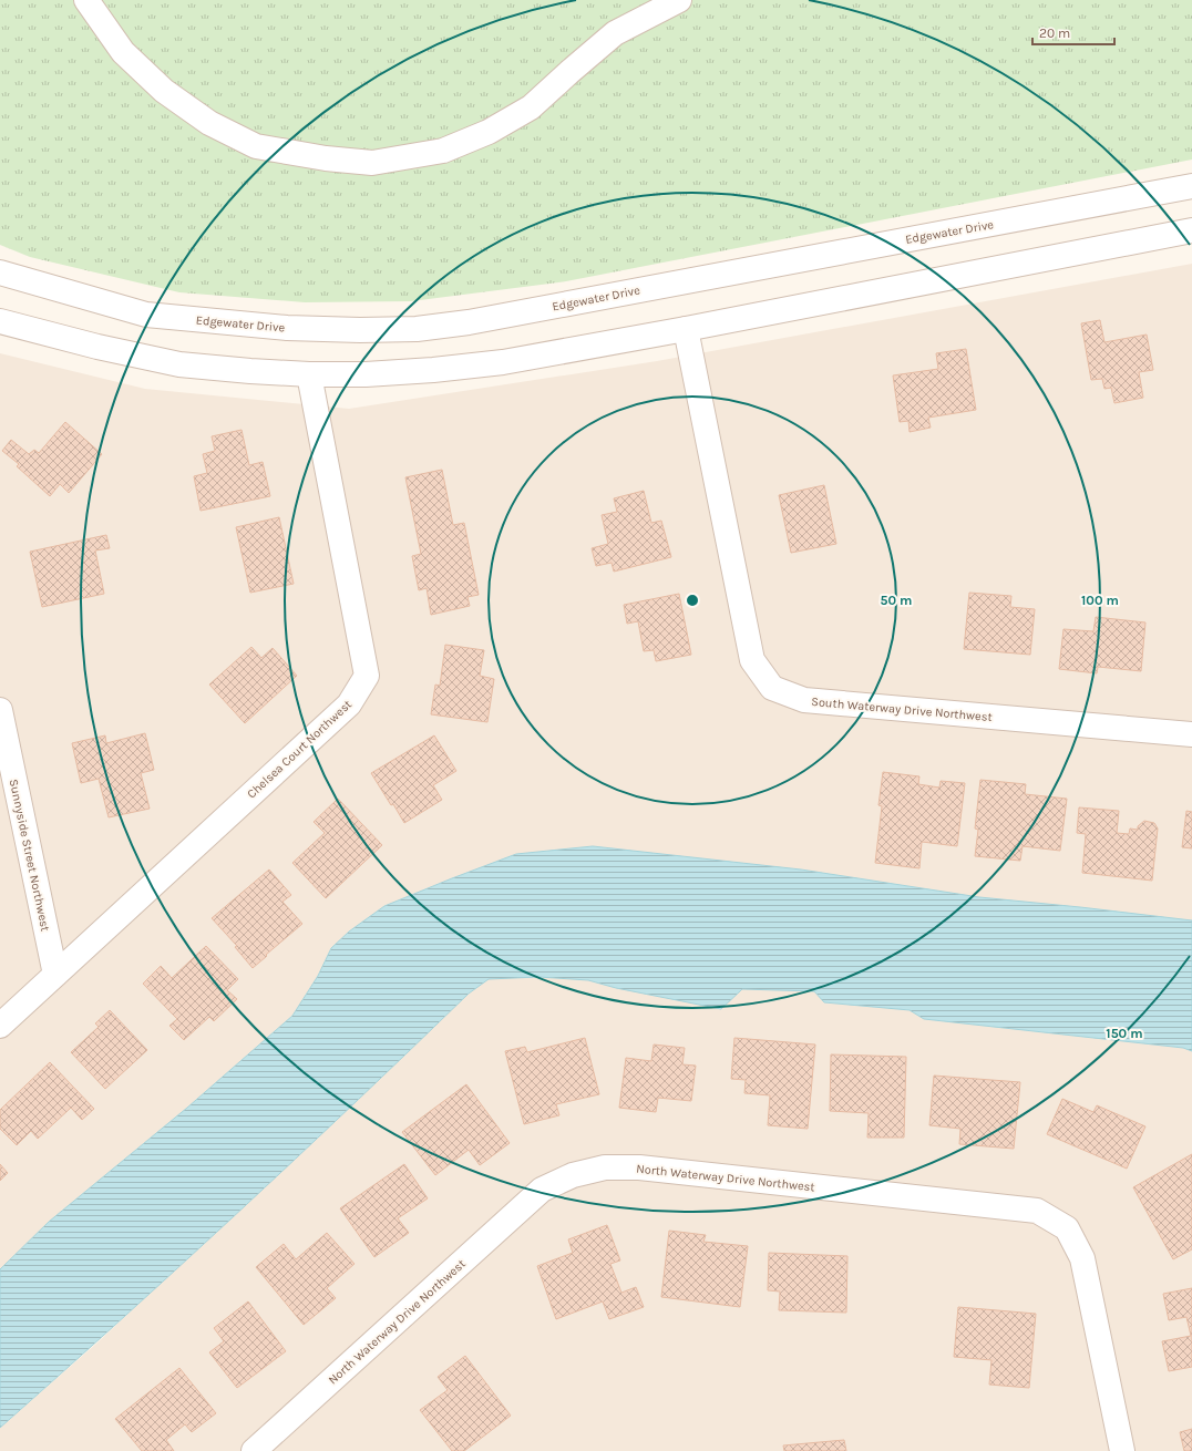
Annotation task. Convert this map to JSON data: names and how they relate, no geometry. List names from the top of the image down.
{
  "streets": {
    "street": [
      "Edgewater Drive",
      "South Waterway Drive Northwest",
      "Chelsea Court Northwest",
      "Sunnyside Street Northwest",
      "North Waterway Drive Northwest"
    ]
  },
  "crossings": [
    ["Chelsea Court Northwest", "Sunnyside Street Northwest"]
  ],
  "scale_bar": "20 m",
  "rings": ["50 m", "100 m", "150 m"]
}
